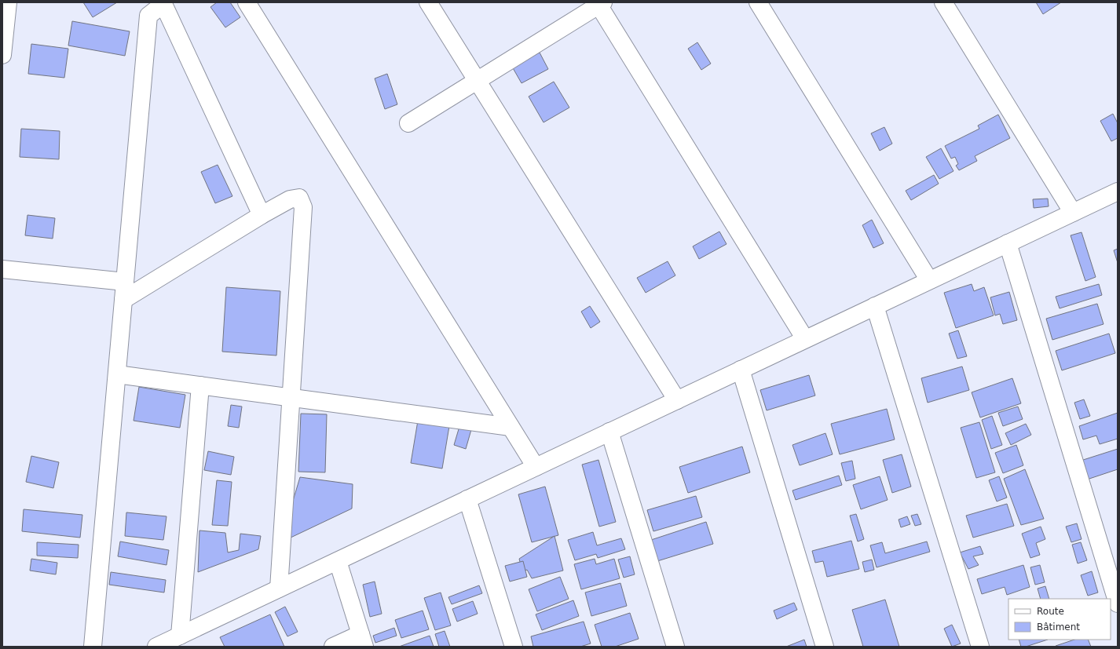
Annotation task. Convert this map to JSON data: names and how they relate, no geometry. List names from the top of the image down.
{
  "legend": ["Route", "Bâtiment"]
}
